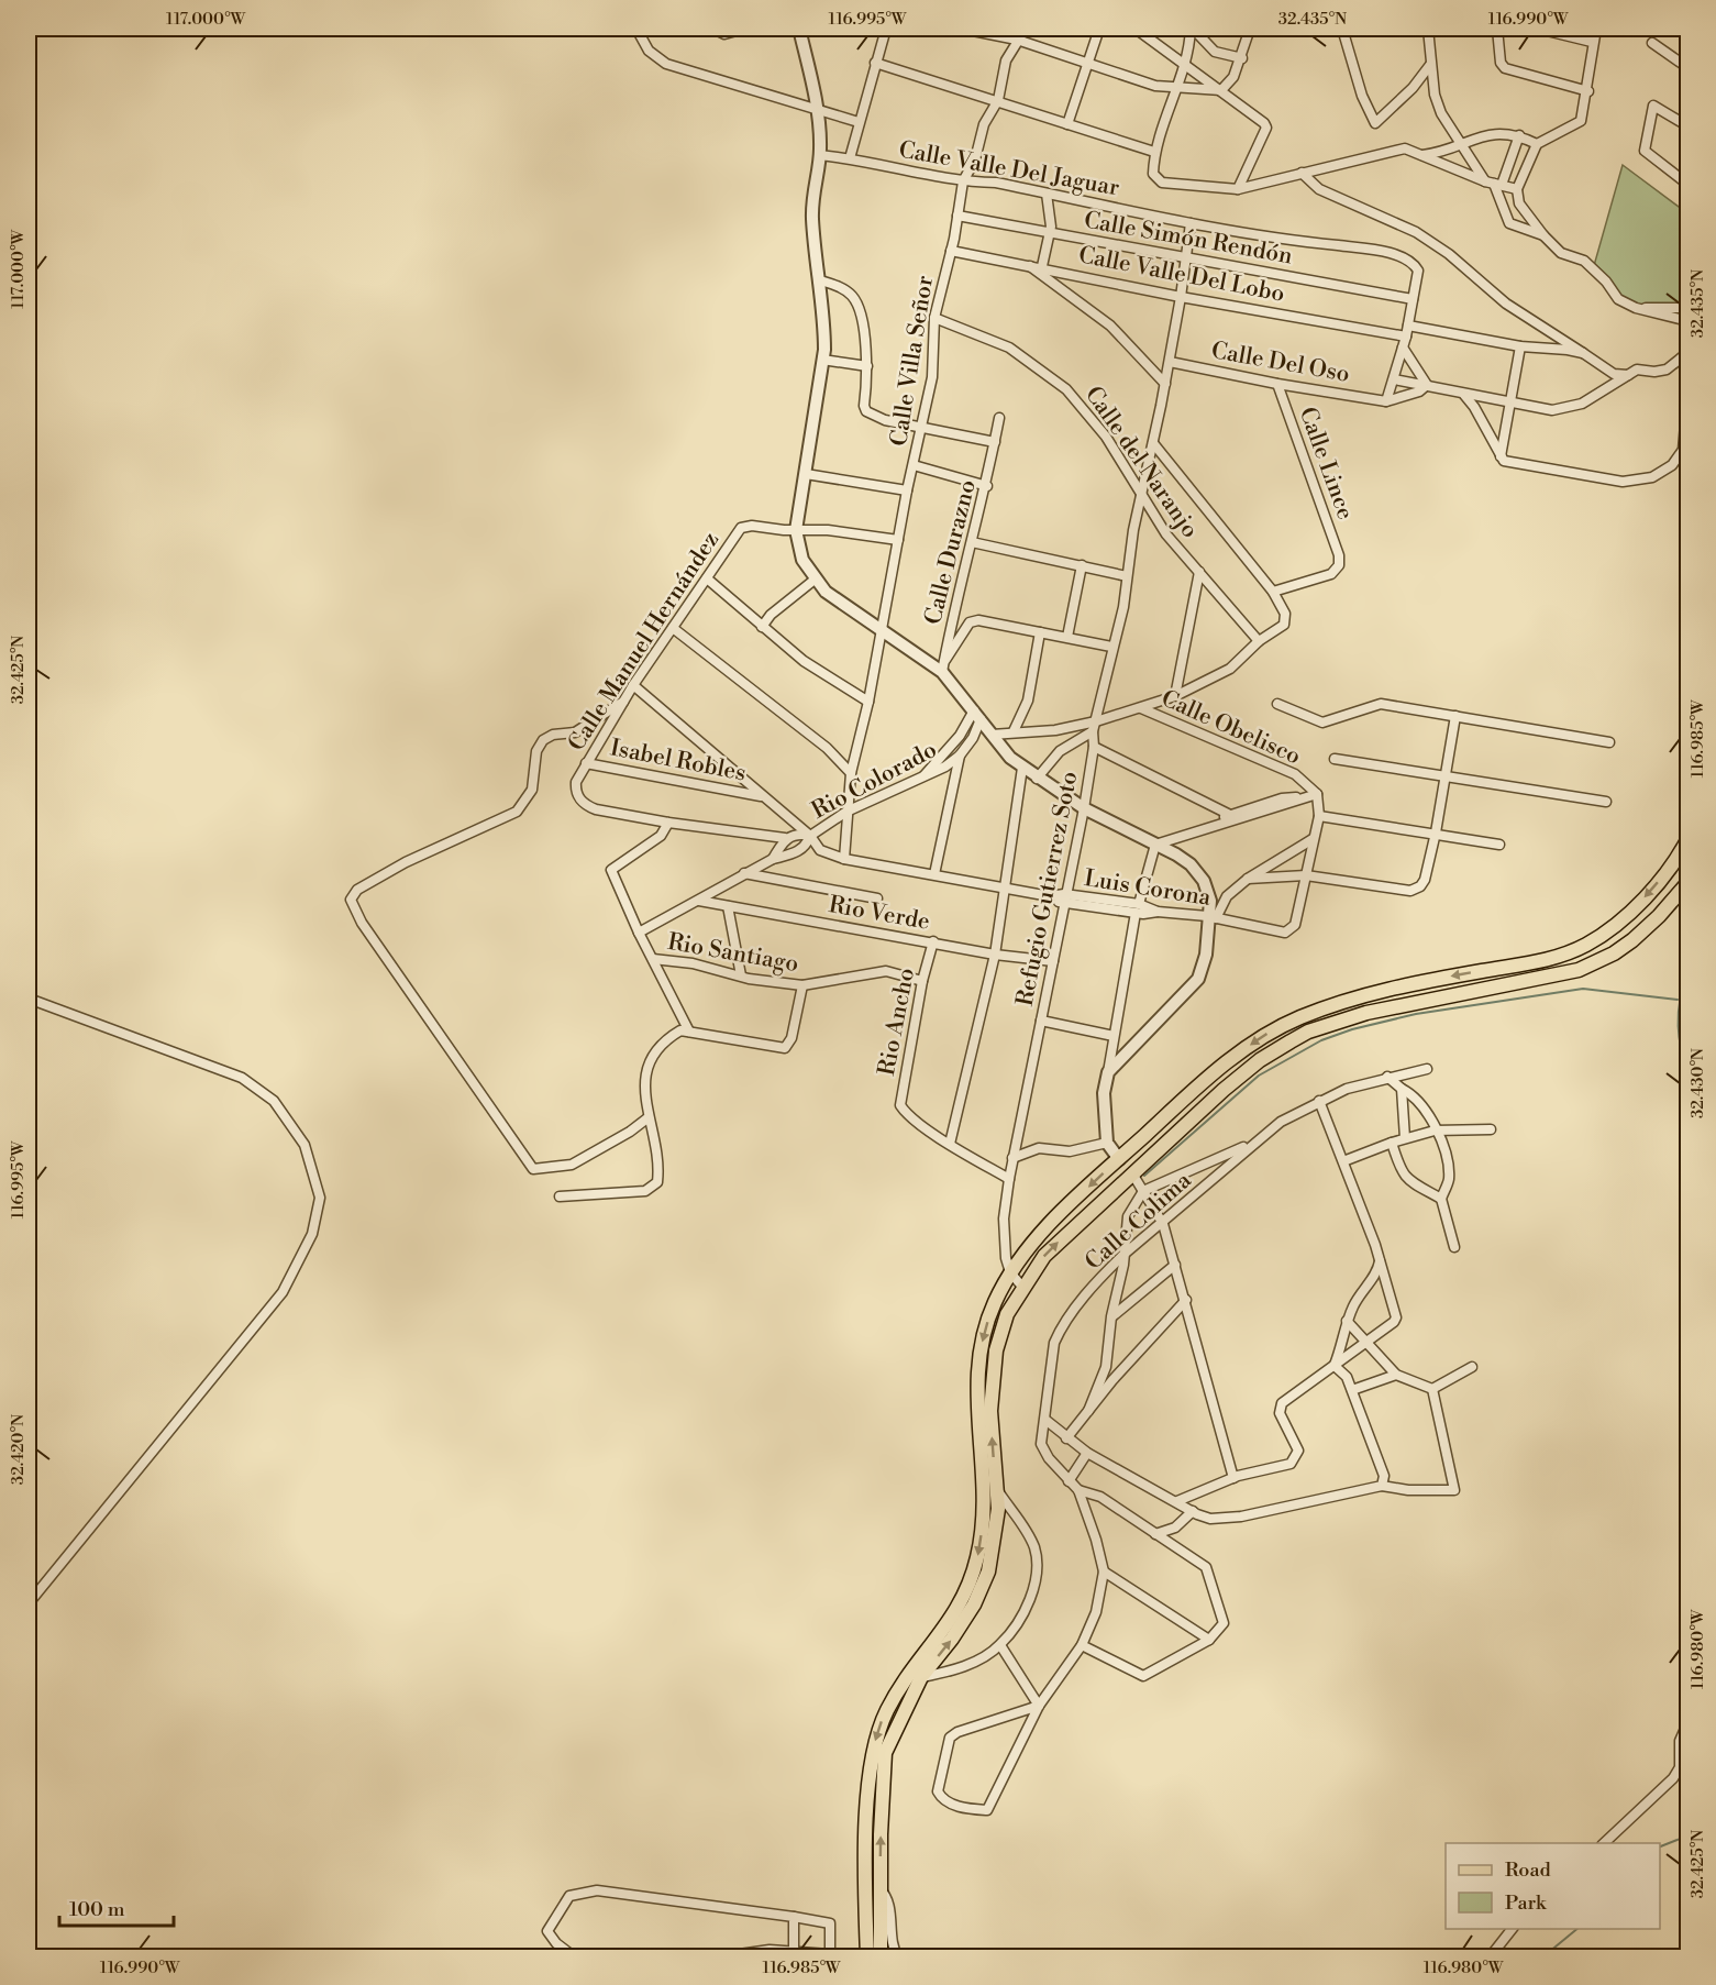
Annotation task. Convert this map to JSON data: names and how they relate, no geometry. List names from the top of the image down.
{
  "streets": {
    "street": [
      "Calle Valle Del Jaguar",
      "Calle Simón Rendón",
      "Calle Valle Del Lobo",
      "Calle Villa Señor",
      "Calle Del Oso",
      "Calle del Naranjo",
      "Calle Lince",
      "Calle Durazno",
      "Calle Manuel Hernández",
      "Calle Obelisco",
      "Isabel Robles",
      "Rio Colorado",
      "Luis Corona",
      "Refugio Gutierrez Soto",
      "Rio Verde",
      "Rio Santiago",
      "Rio Ancho",
      "Calle Colima"
    ]
  },
  "crossings": [
    ["Calle Valle Del Jaguar", "Calle Villa Señor"],
    ["Calle Valle Del Jaguar", "Refugio Gutierrez Soto"],
    ["Calle Simón Rendón", "Calle Villa Señor"],
    ["Calle Simón Rendón", "Refugio Gutierrez Soto"],
    ["Calle Valle Del Lobo", "Calle Villa Señor"],
    ["Calle Valle Del Lobo", "Refugio Gutierrez Soto"],
    ["Calle Villa Señor", "Calle del Naranjo"],
    ["Calle Villa Señor", "Rio Colorado"],
    ["Calle Villa Señor", "Luis Corona"],
    ["Calle Del Oso", "Calle Lince"],
    ["Calle Del Oso", "Refugio Gutierrez Soto"],
    ["Calle del Naranjo", "Refugio Gutierrez Soto"],
    ["Calle Manuel Hernández", "Isabel Robles"],
    ["Calle Manuel Hernández", "Luis Corona"],
    ["Calle Obelisco", "Luis Corona"],
    ["Isabel Robles", "Luis Corona"],
    ["Rio Colorado", "Luis Corona"],
    ["Luis Corona", "Refugio Gutierrez Soto"],
    ["Refugio Gutierrez Soto", "Rio Verde"],
    ["Rio Verde", "Rio Ancho"],
    ["Rio Santiago", "Rio Ancho"]
  ],
  "legend": ["Road", "Park"],
  "scale_bar": "100 m",
  "coordinates": [
    "117.000°W",
    "116.995°W",
    "32.435°N",
    "116.990°W",
    "32.425°N",
    "116.985°W",
    "32.430°N",
    "32.420°N",
    "116.980°W"
  ]
}
